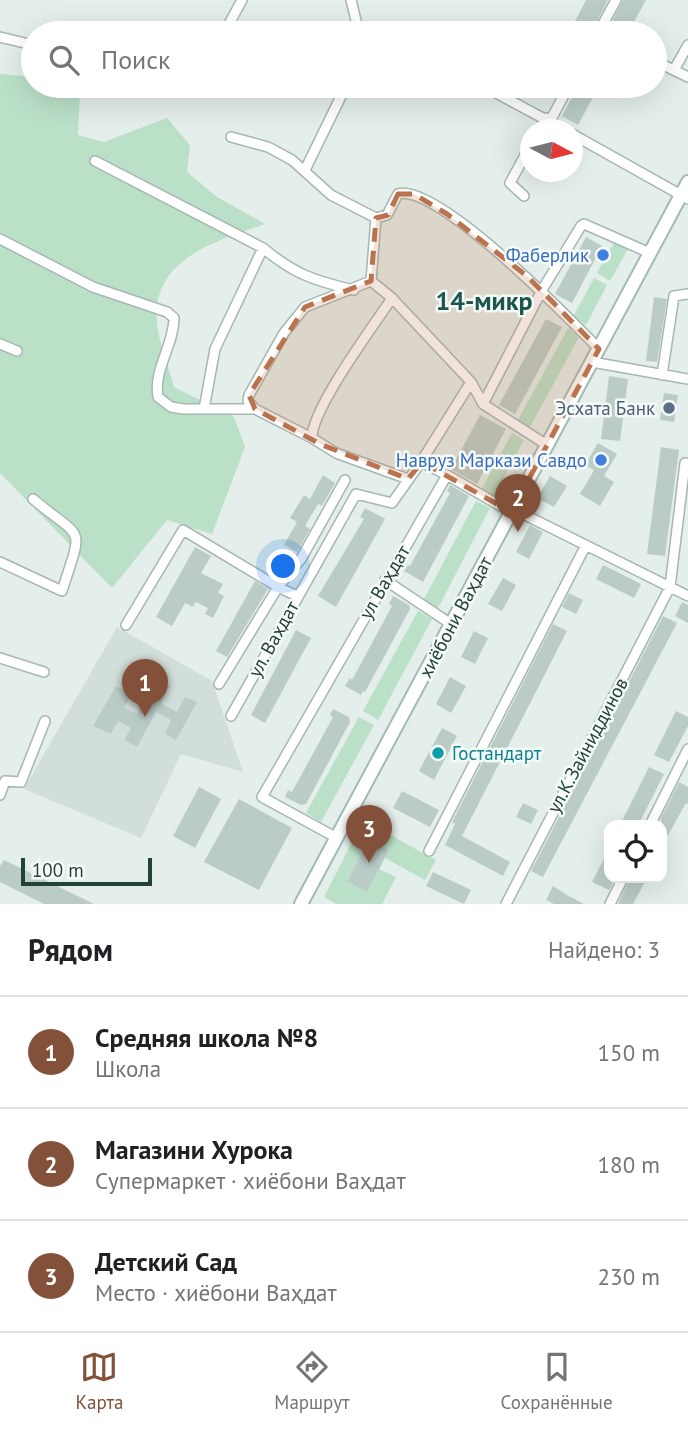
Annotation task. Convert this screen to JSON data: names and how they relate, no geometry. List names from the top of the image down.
{
  "streets": {
    "main road": ["хиёбони Ваҳдат"],
    "street": ["ул Ваҳдат", "ул. Вахдат", "ул.К.Зайниддинов"]
  },
  "crossings": [
    ["ул Ваҳдат", "хиёбони Ваҳдат"]
  ],
  "districts": ["14-микр"],
  "places": [
    "Фаберлик",
    "Эсхата Банк",
    "Навруз Маркази Савдо",
    "Гостандарт"
  ],
  "scale_bar": "100 m",
  "north": "right",
  "page": {
    "search": "Поиск",
    "pins": ["2", "1", "3"],
    "scale": "100 m",
    "heading": ["Рядом", "Найдено: 3"],
    "list": [
      {
        "mark": "1",
        "name": "Средняя школа №8",
        "note": "Школа",
        "value": "150 m"
      },
      {
        "mark": "2",
        "name": "Магазини Хурока",
        "note": "Супермаркет · хиёбони Ваҳдат",
        "value": "180 m"
      },
      {
        "mark": "3",
        "name": "Детский Сад",
        "note": "Место · хиёбони Ваҳдат",
        "value": "230 m"
      }
    ],
    "nav": ["Карта", "Маршрут", "Сохранённые"]
  }
}
